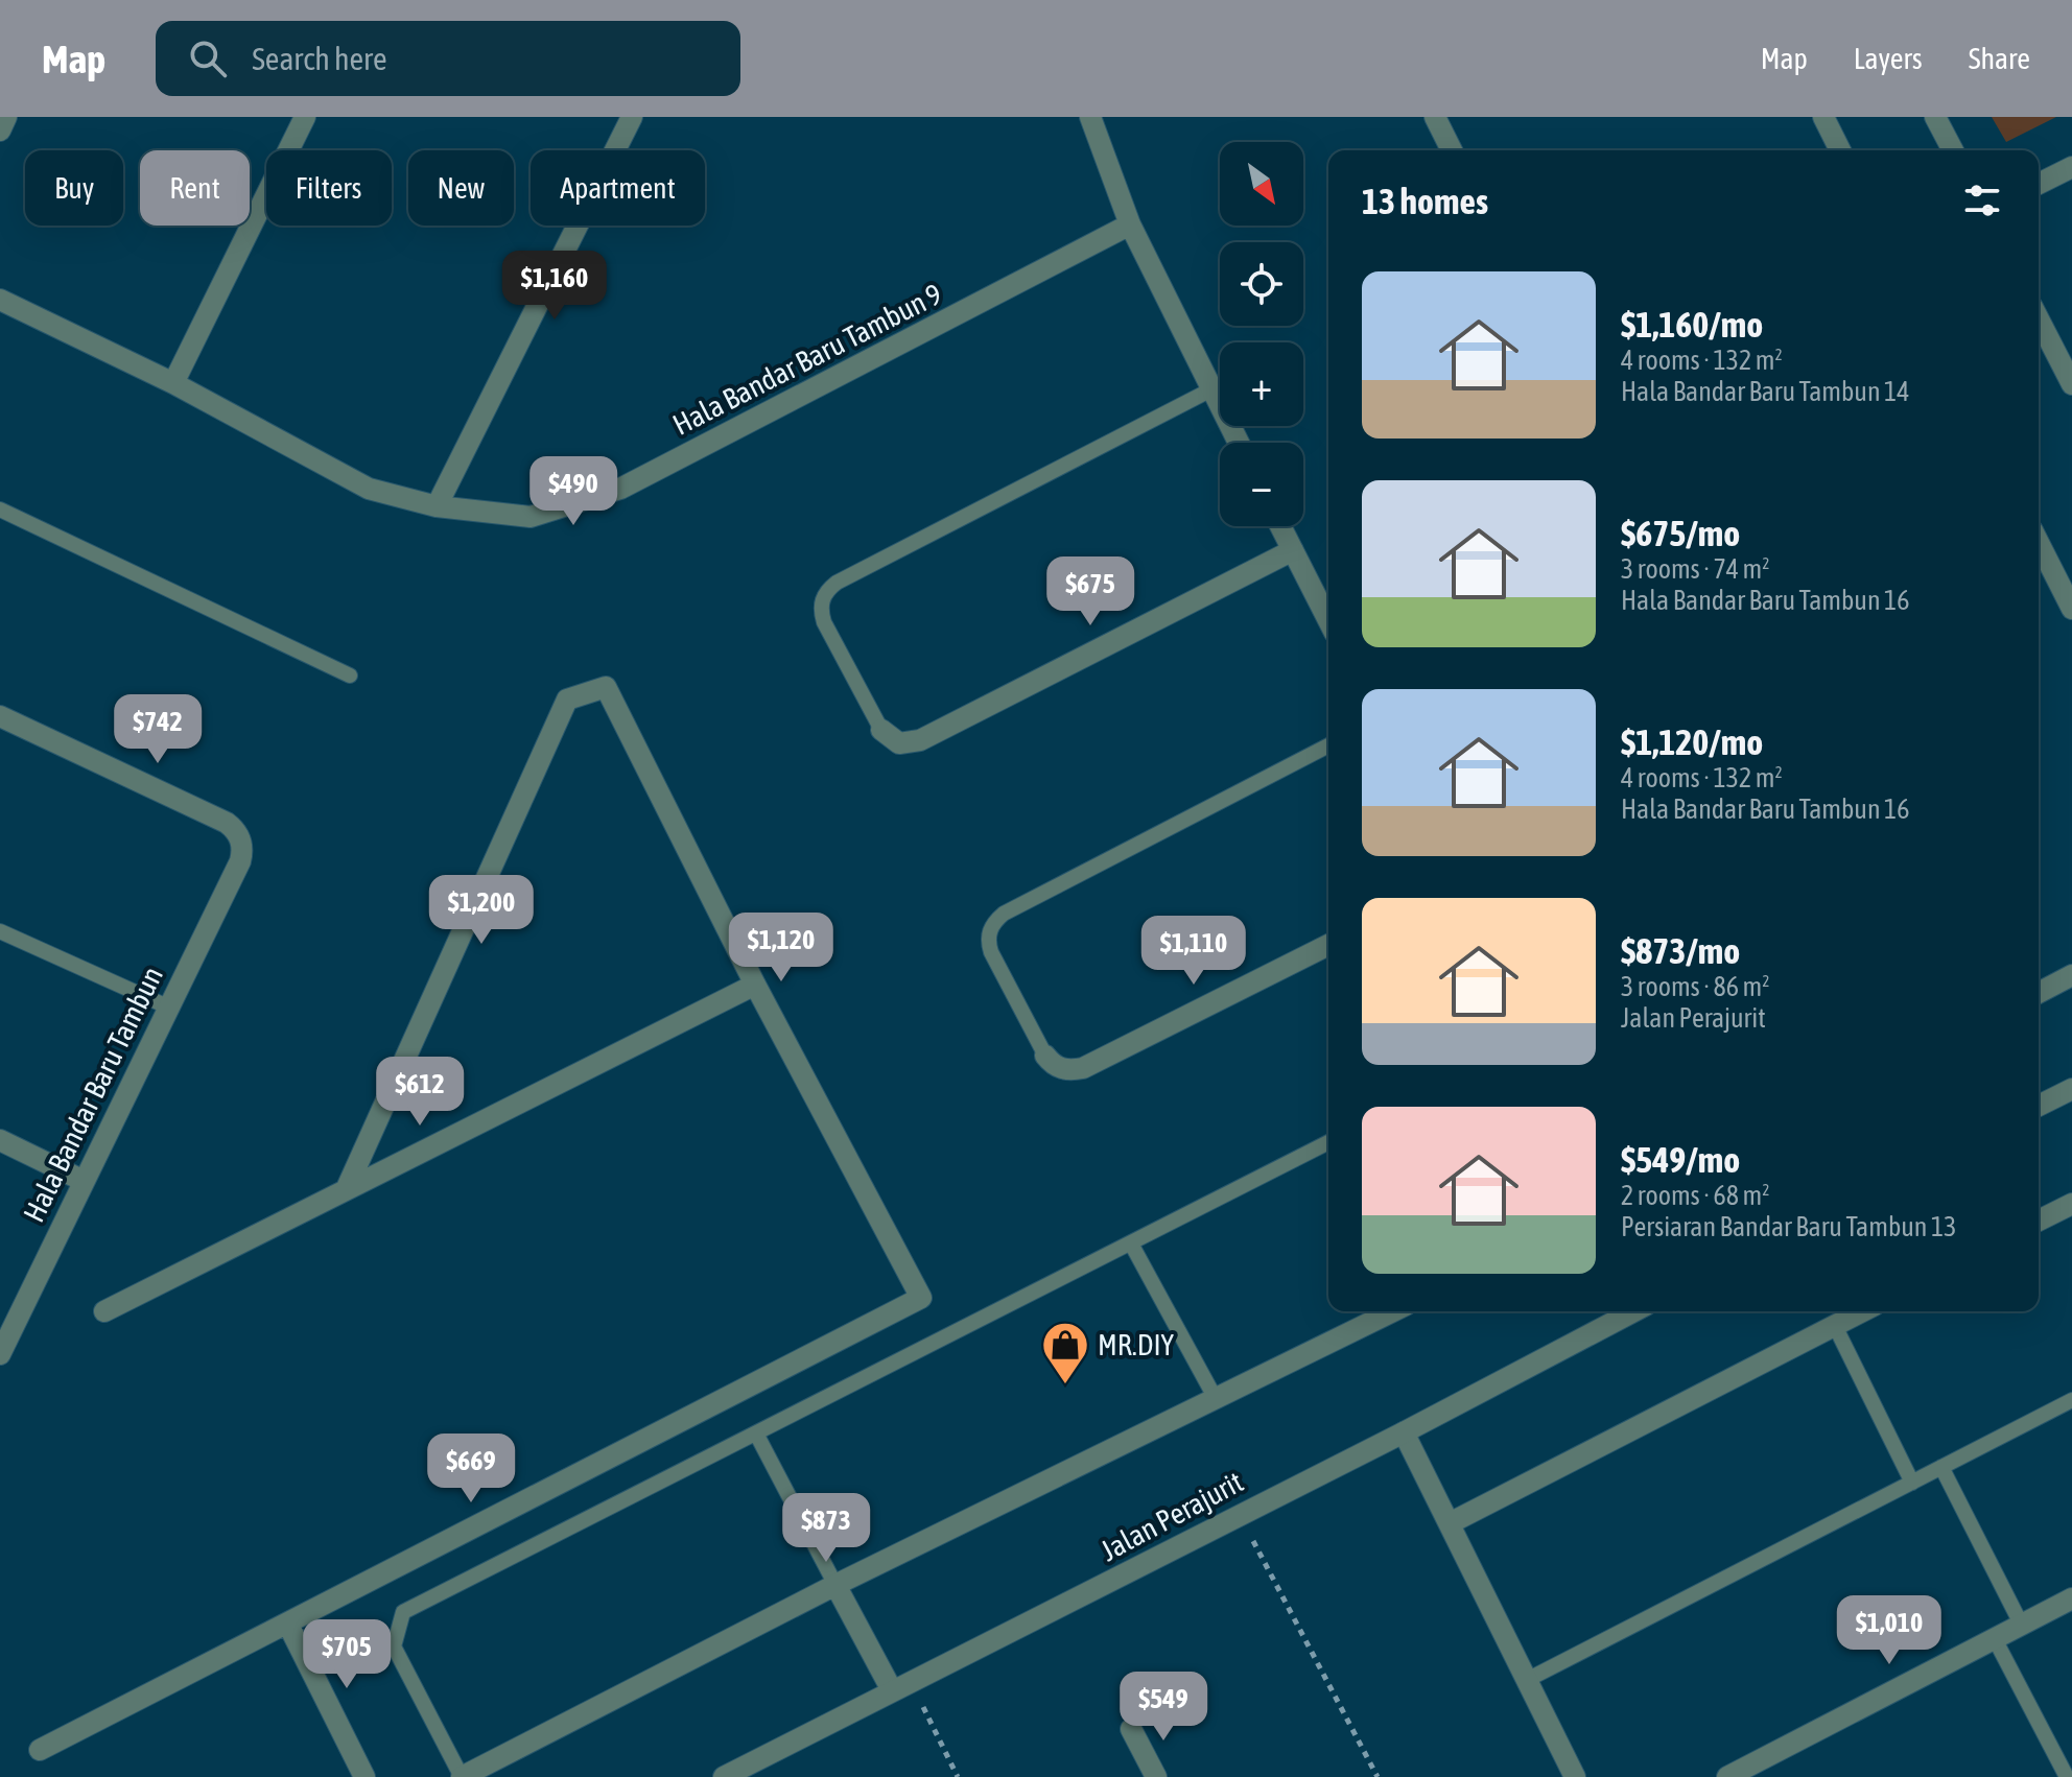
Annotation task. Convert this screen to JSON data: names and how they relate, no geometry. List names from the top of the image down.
{
  "streets": {
    "street": ["Hala Bandar Baru Tambun 9", "Hala Bandar Baru Tambun", "Jalan Perajurit"]
  },
  "places": {
    "shop": ["MR.DIY"]
  },
  "north": "bottom right",
  "page": {
    "header": "Map",
    "search": "Search here",
    "nav": ["Map", "Layers", "Share"],
    "map_buttons": ["+", "−"],
    "chip": [
      "Buy",
      "Rent",
      "Filters",
      "New",
      "Apartment"
    ],
    "heading": "13 homes",
    "price": [
      "$1,160",
      "$490",
      "$675",
      "$742",
      "$1,200",
      "$1,120",
      "$1,110",
      "$612",
      "$669",
      "$873",
      "$1,010",
      "$705",
      "$549"
    ],
    "list": [
      {
        "name": "$1,160/mo",
        "note": "4 rooms · 132 m² · Hala Bandar Baru Tambun 14"
      },
      {
        "name": "$675/mo",
        "note": "3 rooms · 74 m² · Hala Bandar Baru Tambun 16"
      },
      {
        "name": "$1,120/mo",
        "note": "4 rooms · 132 m² · Hala Bandar Baru Tambun 16"
      },
      {
        "name": "$873/mo",
        "note": "3 rooms · 86 m² · Jalan Perajurit"
      },
      {
        "name": "$549/mo",
        "note": "2 rooms · 68 m² · Persiaran Bandar Baru Tambun 13"
      }
    ]
  }
}
